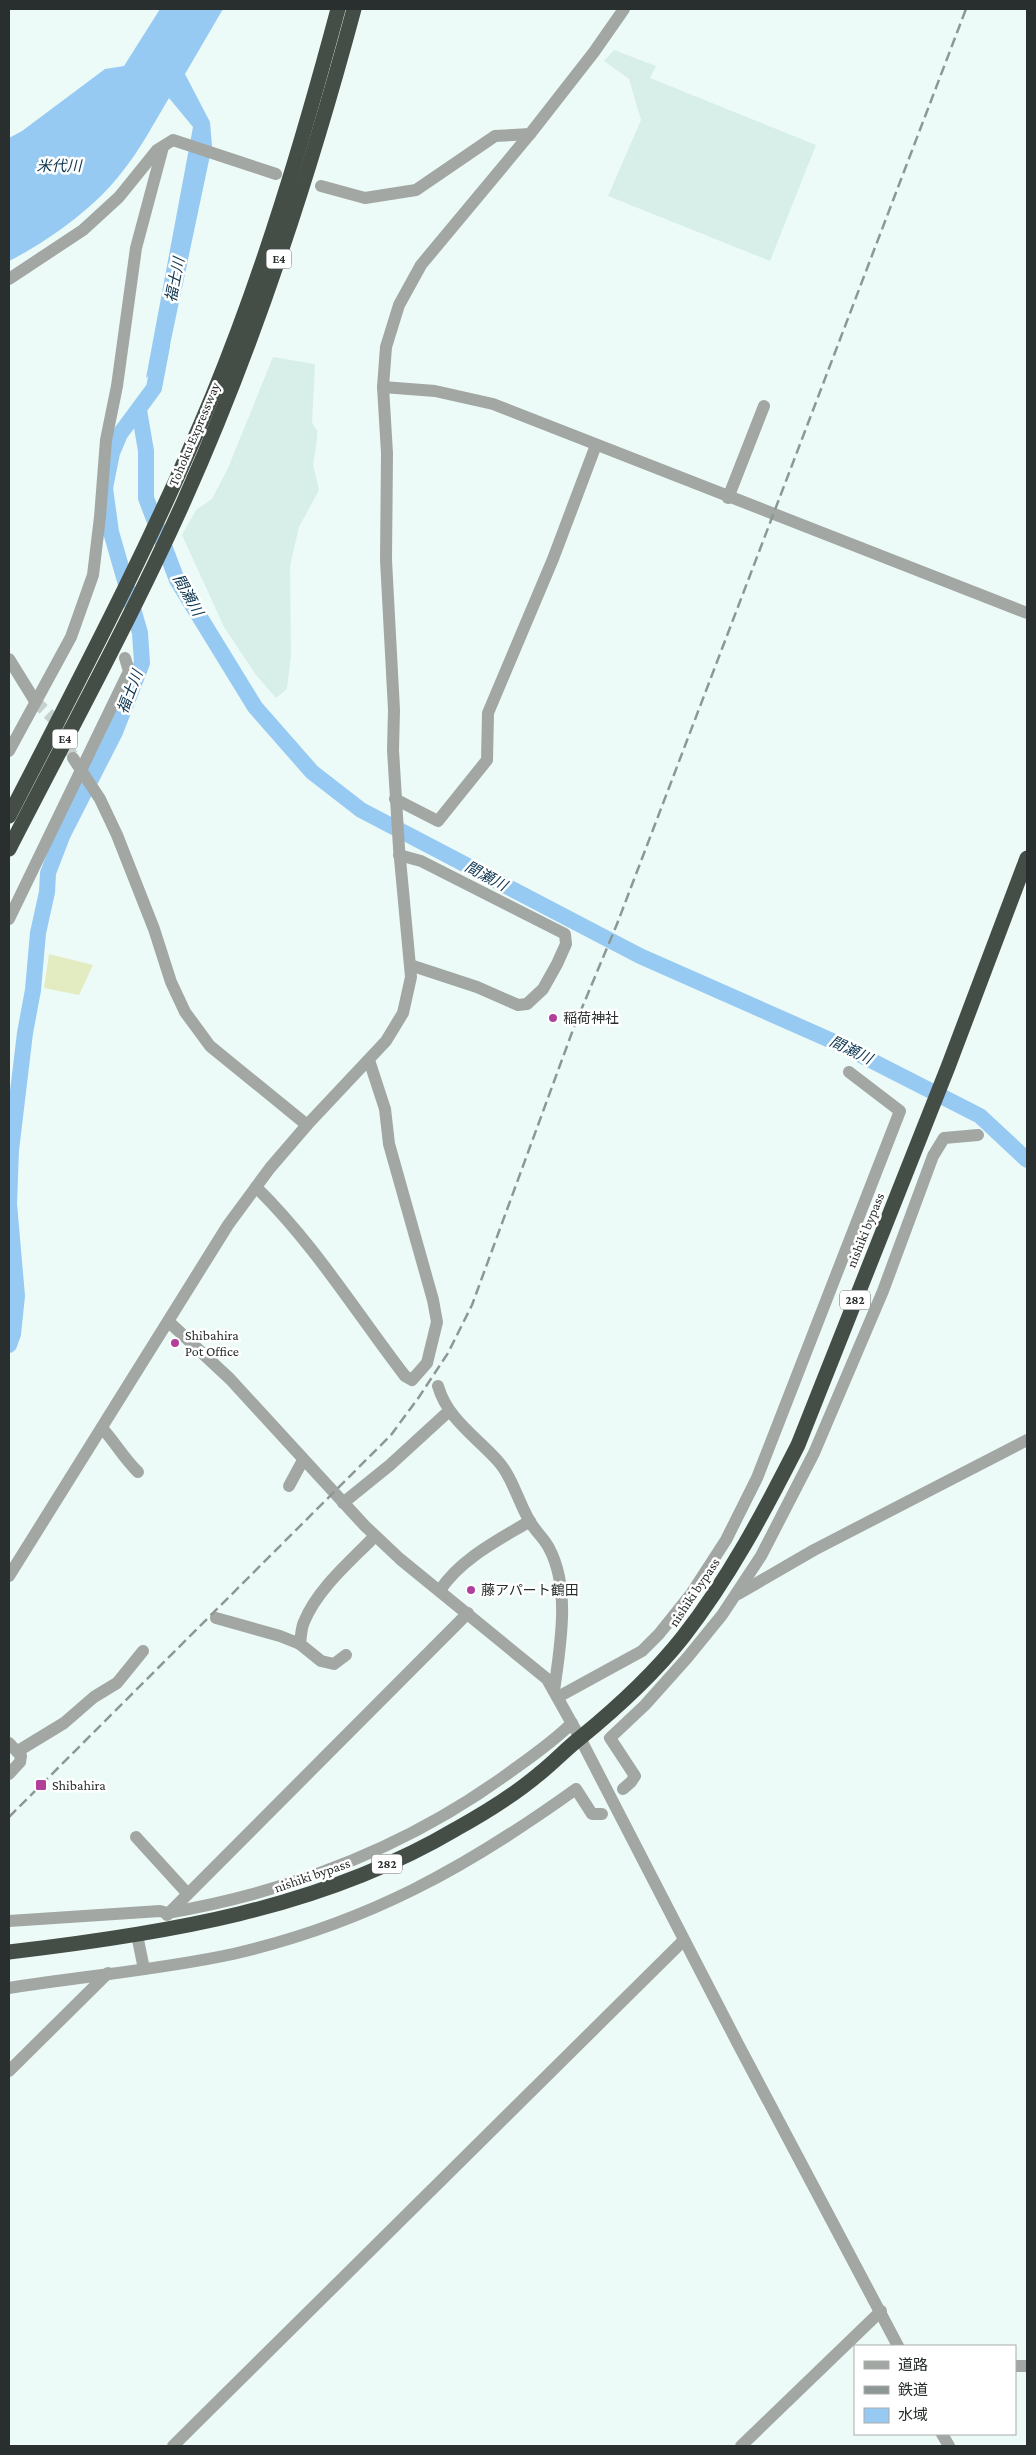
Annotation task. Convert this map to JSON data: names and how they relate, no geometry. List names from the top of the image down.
{
  "streets": {
    "highway": [
      "E4",
      "Tohoku Expressway",
      "nishiki bypass",
      "282"
    ]
  },
  "water": ["米代川", "福士川", "間瀬川"],
  "places": {
    "other": ["稲荷神社", "Shibahira Pot Office", "藤アパート鶴田"],
    "transit": ["Shibahira"]
  },
  "legend": ["道路", "鉄道", "水域"]
}
